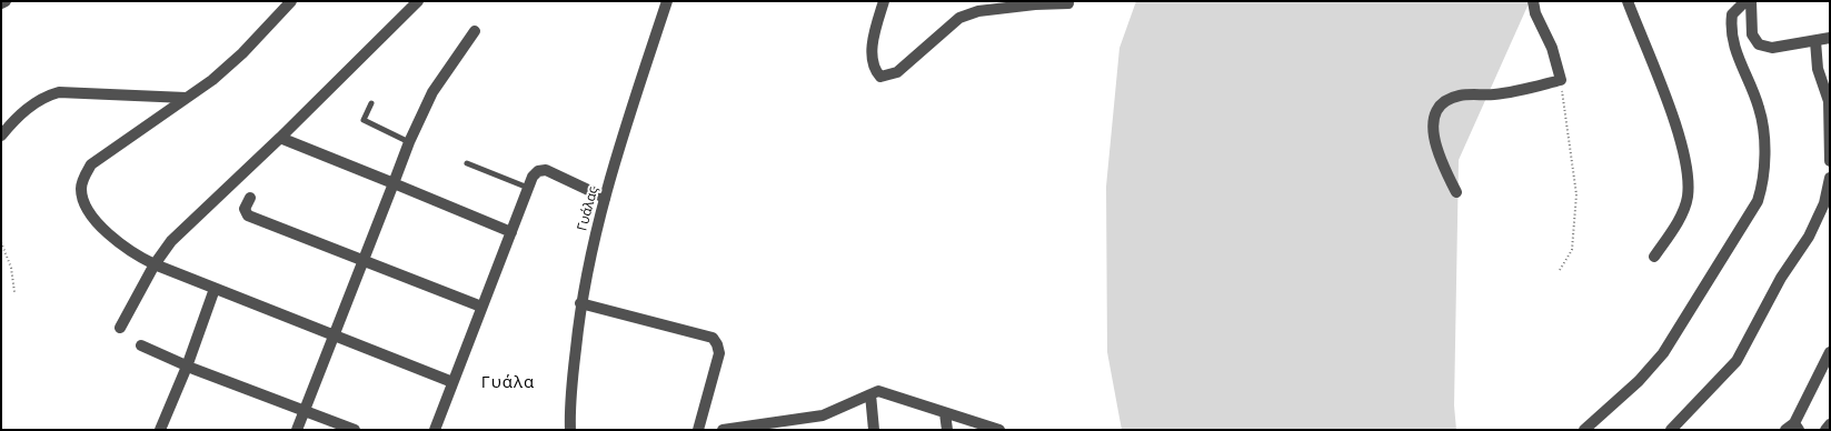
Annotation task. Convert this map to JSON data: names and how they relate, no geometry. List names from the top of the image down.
{
  "streets": {
    "street": ["Γυάλας"]
  },
  "districts": ["Γυάλα"]
}
